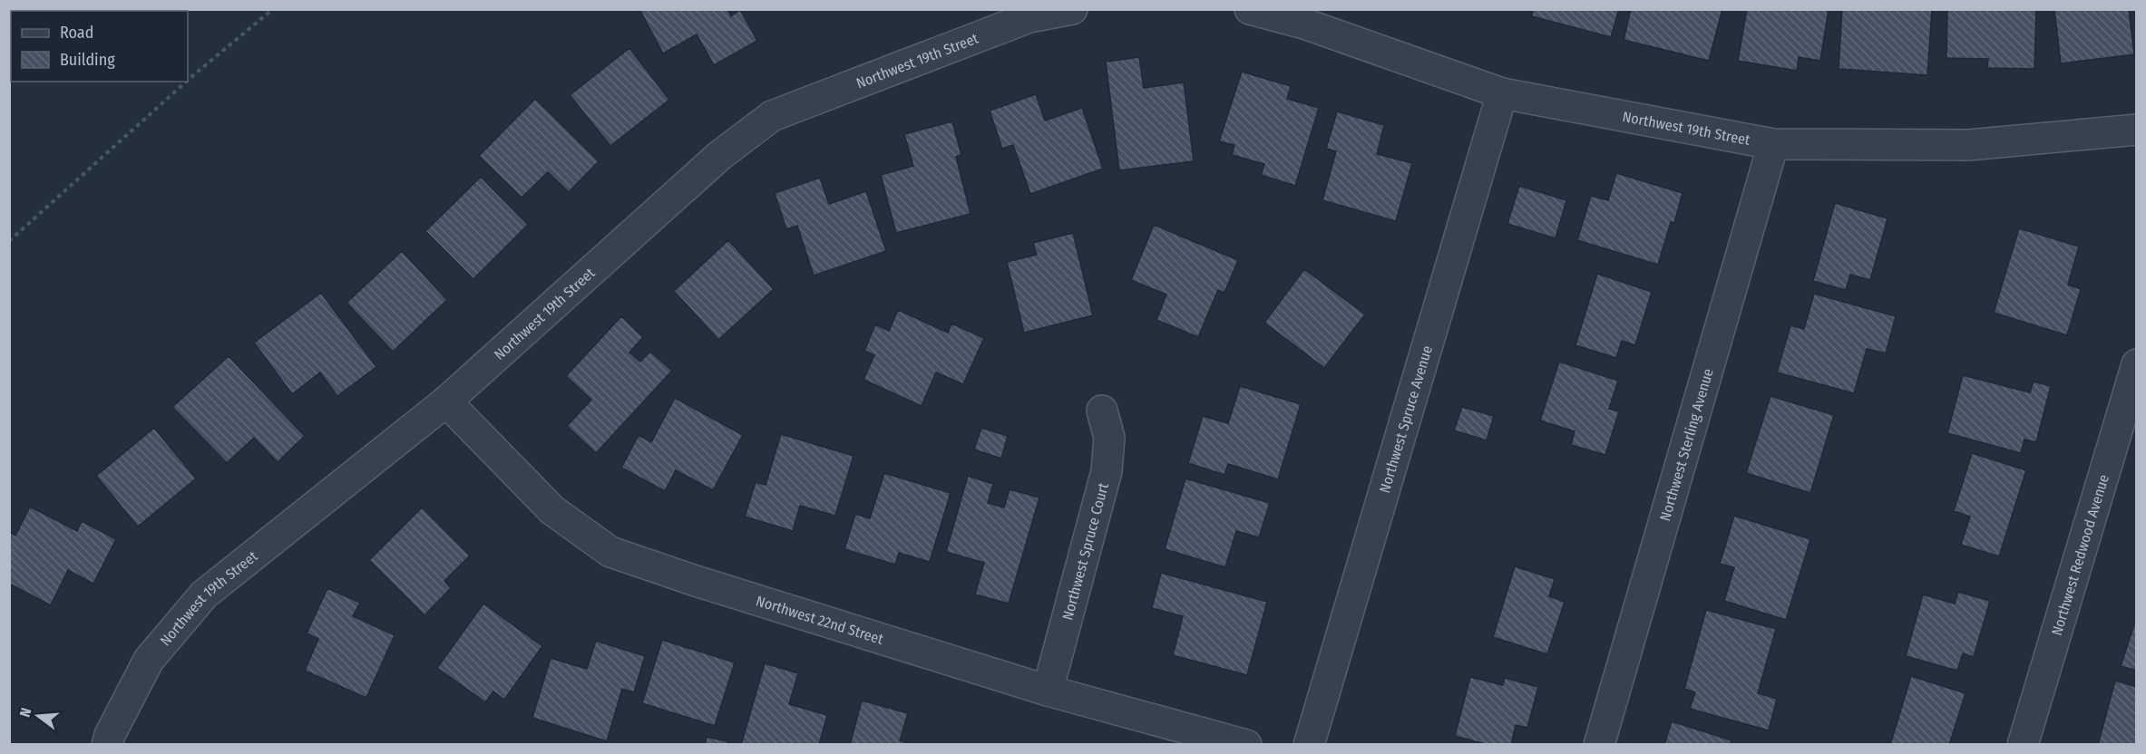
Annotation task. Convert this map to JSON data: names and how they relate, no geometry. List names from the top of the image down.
{
  "streets": {
    "street": [
      "Northwest 19th Street",
      "Northwest Spruce Avenue",
      "Northwest Sterling Avenue",
      "Northwest Spruce Court",
      "Northwest Redwood Avenue",
      "Northwest 22nd Street"
    ]
  },
  "crossings": [
    ["Northwest 19th Street", "Northwest Spruce Avenue"],
    ["Northwest 19th Street", "Northwest Sterling Avenue"],
    ["Northwest 19th Street", "Northwest 22nd Street"],
    ["Northwest Spruce Court", "Northwest 22nd Street"]
  ],
  "legend": ["Road", "Building"],
  "north": "left"
}
